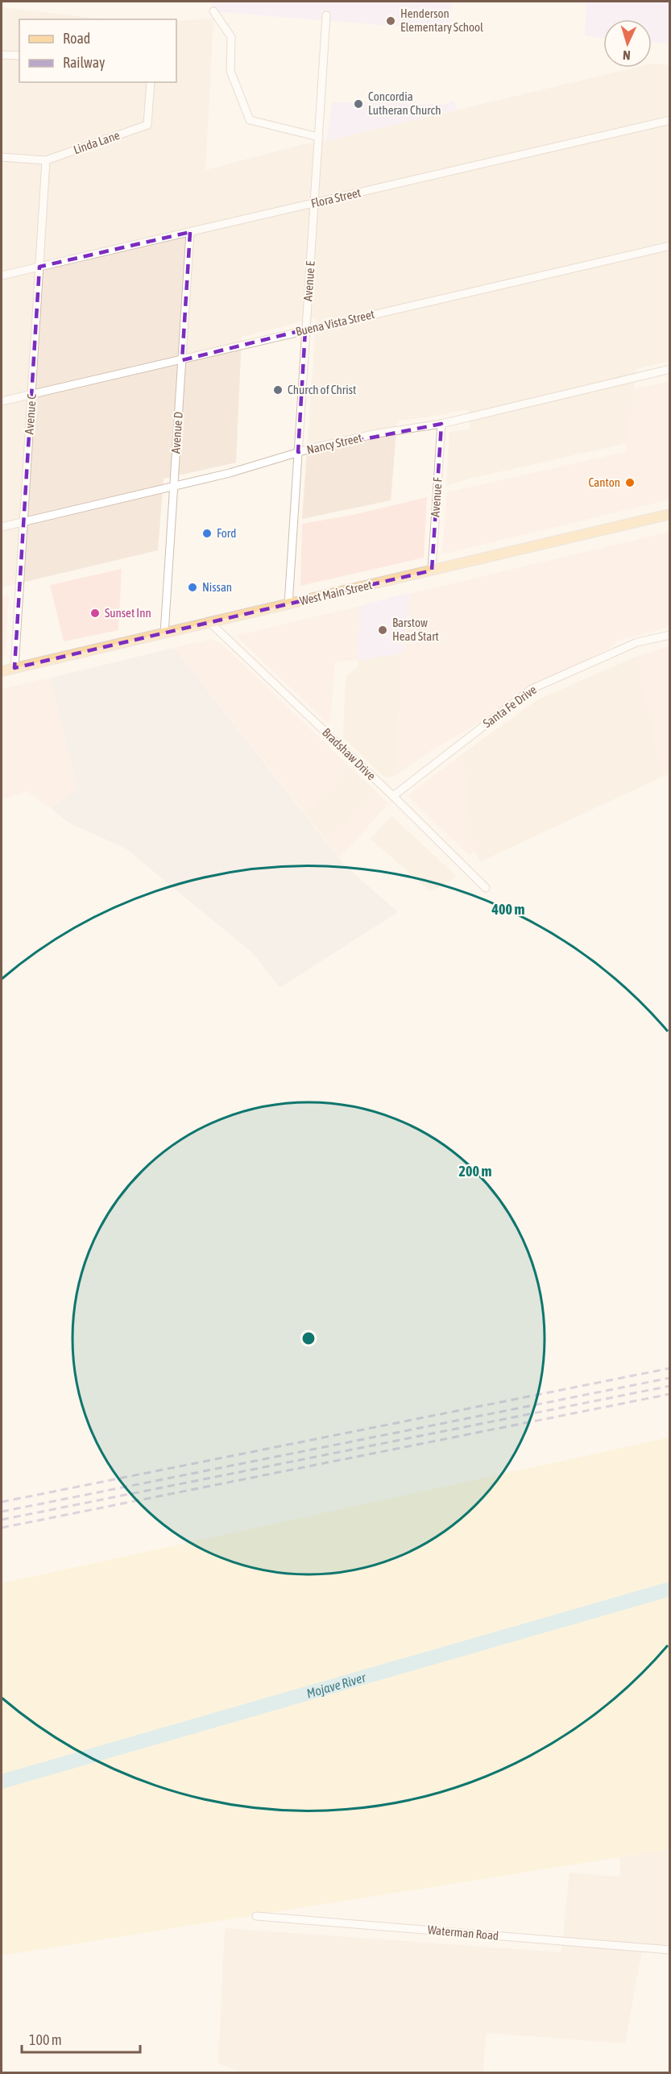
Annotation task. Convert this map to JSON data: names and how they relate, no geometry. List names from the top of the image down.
{
  "streets": {
    "main road": ["West Main Street"],
    "street": [
      "Linda Lane",
      "Flora Street",
      "Avenue E",
      "Buena Vista Street",
      "Avenue C",
      "Avenue D",
      "Nancy Street",
      "Avenue F",
      "Santa Fe Drive",
      "Bradshaw Drive",
      "Waterman Road"
    ]
  },
  "crossings": [
    ["Linda Lane", "Avenue C"],
    ["Flora Street", "Avenue E"],
    ["Flora Street", "Avenue C"],
    ["Flora Street", "Avenue D"],
    ["Avenue E", "Buena Vista Street"],
    ["Avenue E", "Nancy Street"],
    ["Avenue E", "West Main Street"],
    ["Buena Vista Street", "Avenue C"],
    ["Buena Vista Street", "Avenue D"],
    ["Avenue C", "Nancy Street"],
    ["Avenue C", "West Main Street"],
    ["Avenue D", "Nancy Street"],
    ["Avenue D", "West Main Street"],
    ["Nancy Street", "Avenue F"],
    ["Avenue F", "West Main Street"],
    ["West Main Street", "Bradshaw Drive"],
    ["Santa Fe Drive", "Bradshaw Drive"]
  ],
  "water": ["Mojave River"],
  "places": [
    "Henderson Elementary School",
    "Concordia Lutheran Church",
    "Church of Christ",
    "Canton",
    "Ford",
    "Nissan",
    "Sunset Inn",
    "Barstow Head Start"
  ],
  "legend": ["Road", "Railway"],
  "scale_bar": "100 m",
  "north": "bottom",
  "rings": ["400 m", "200 m"]
}
